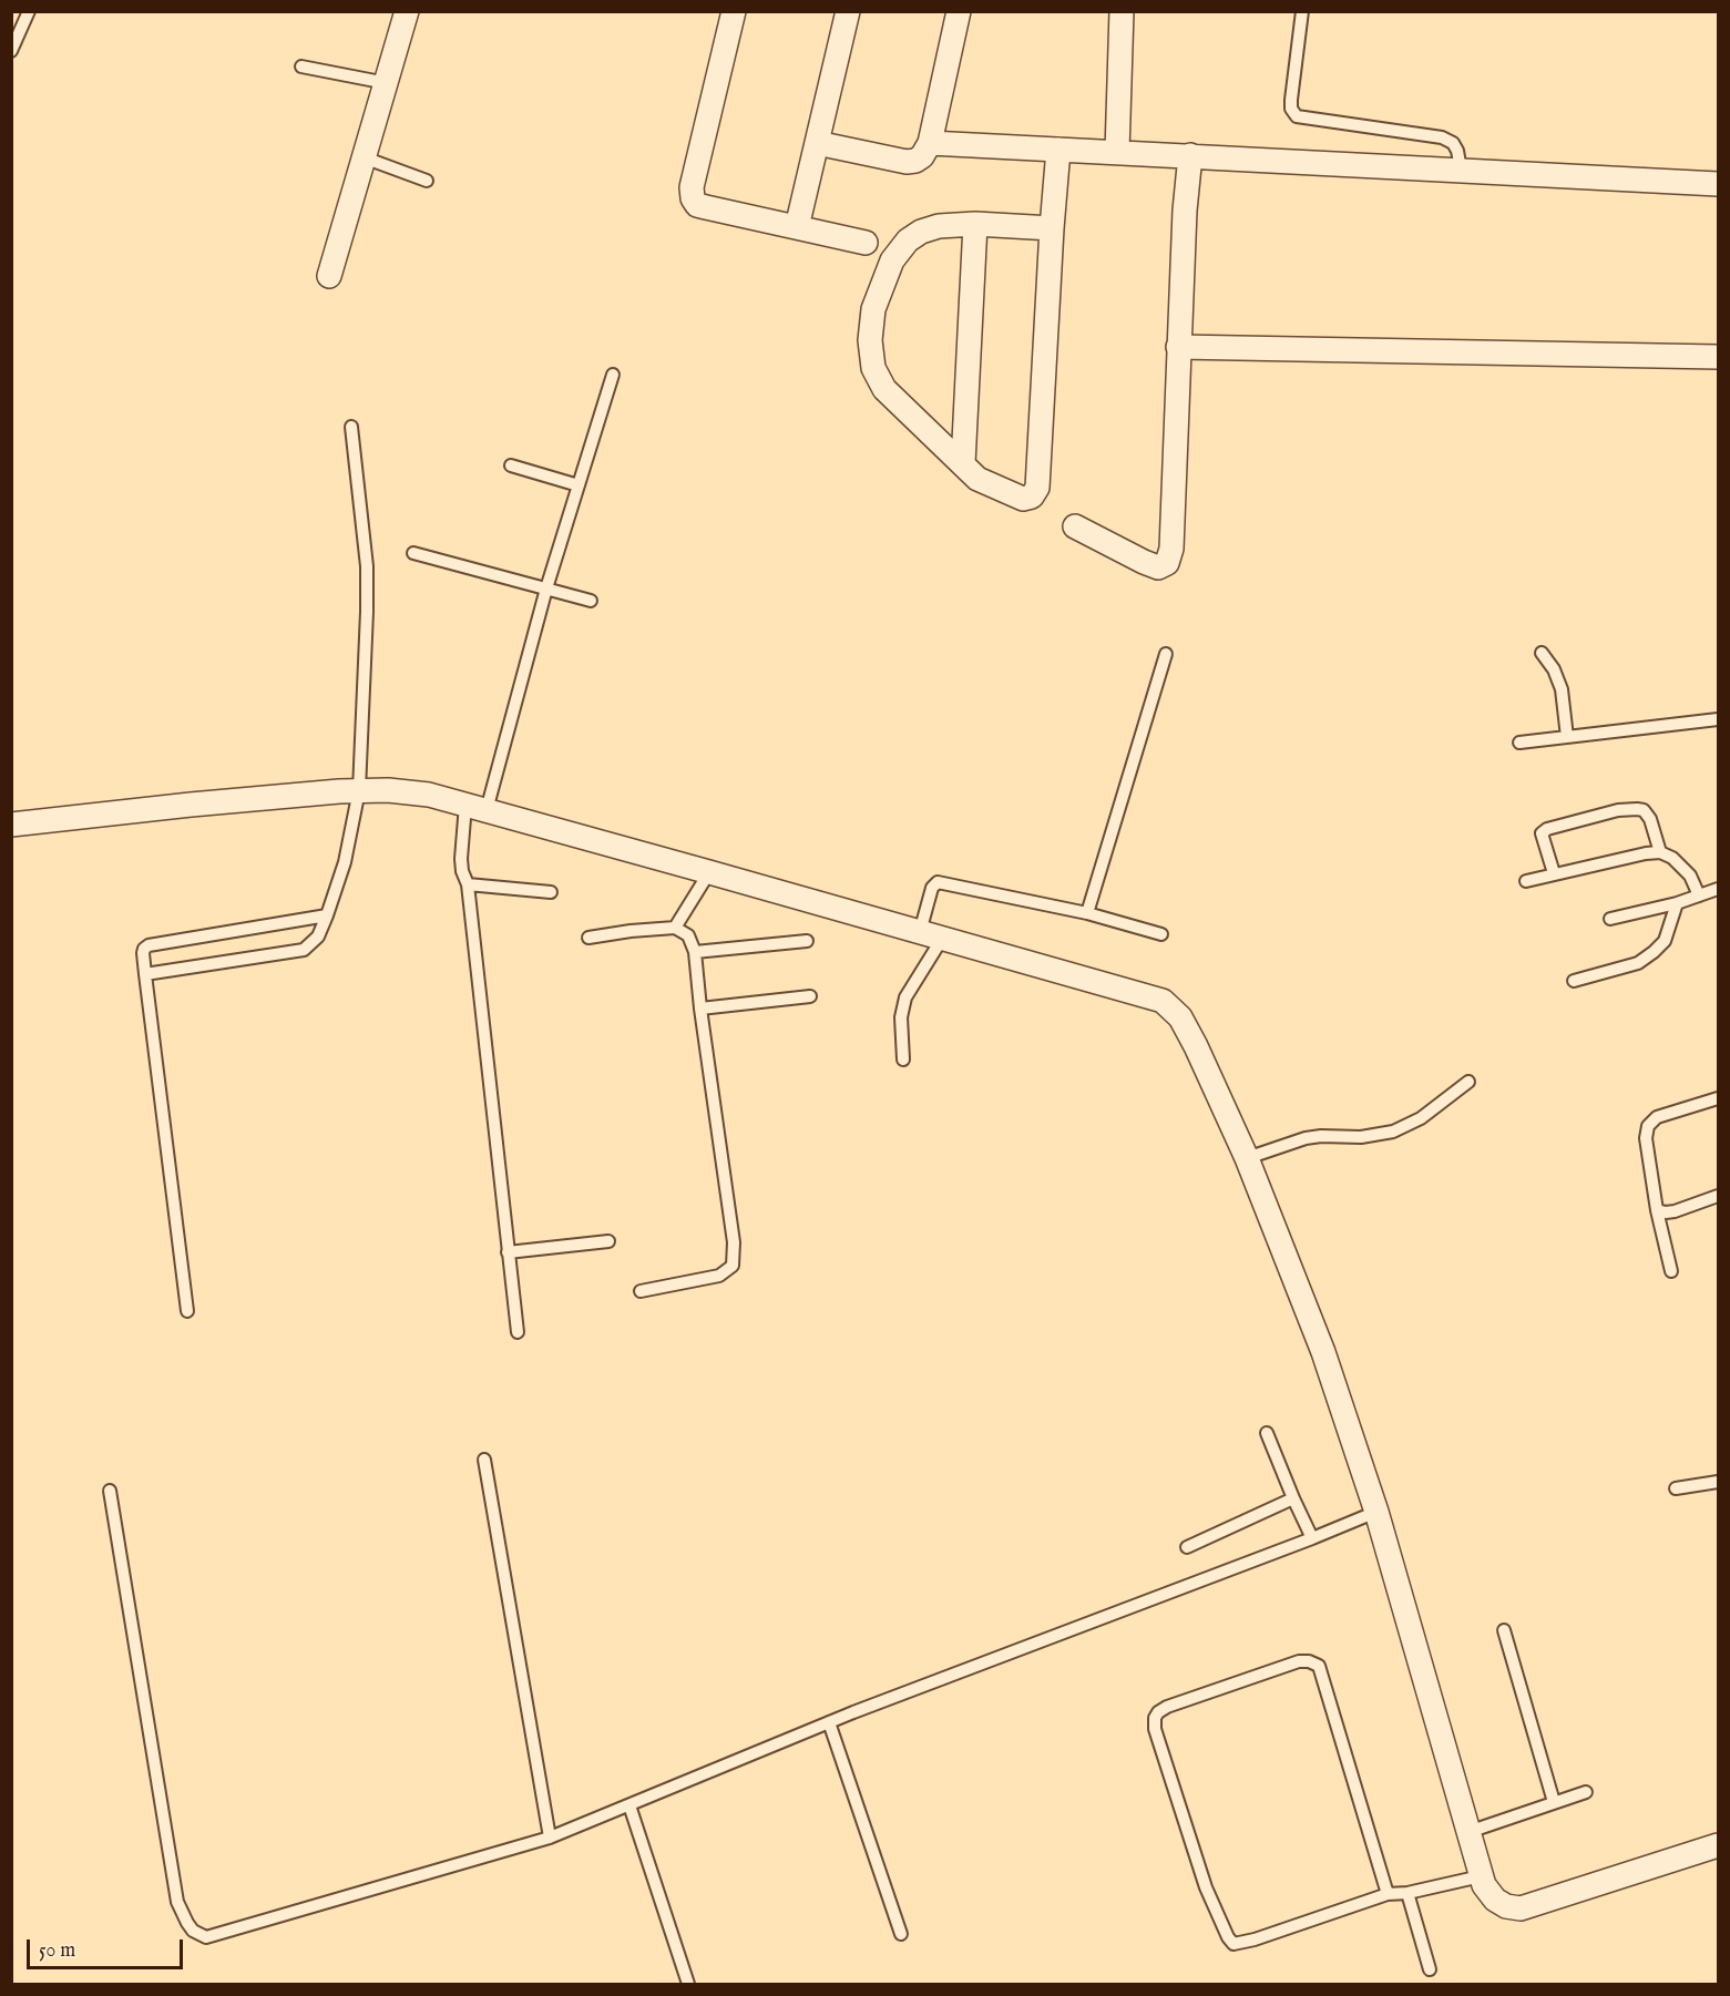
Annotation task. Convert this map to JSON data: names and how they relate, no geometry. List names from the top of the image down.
{
  "scale_bar": "50 m"
}
